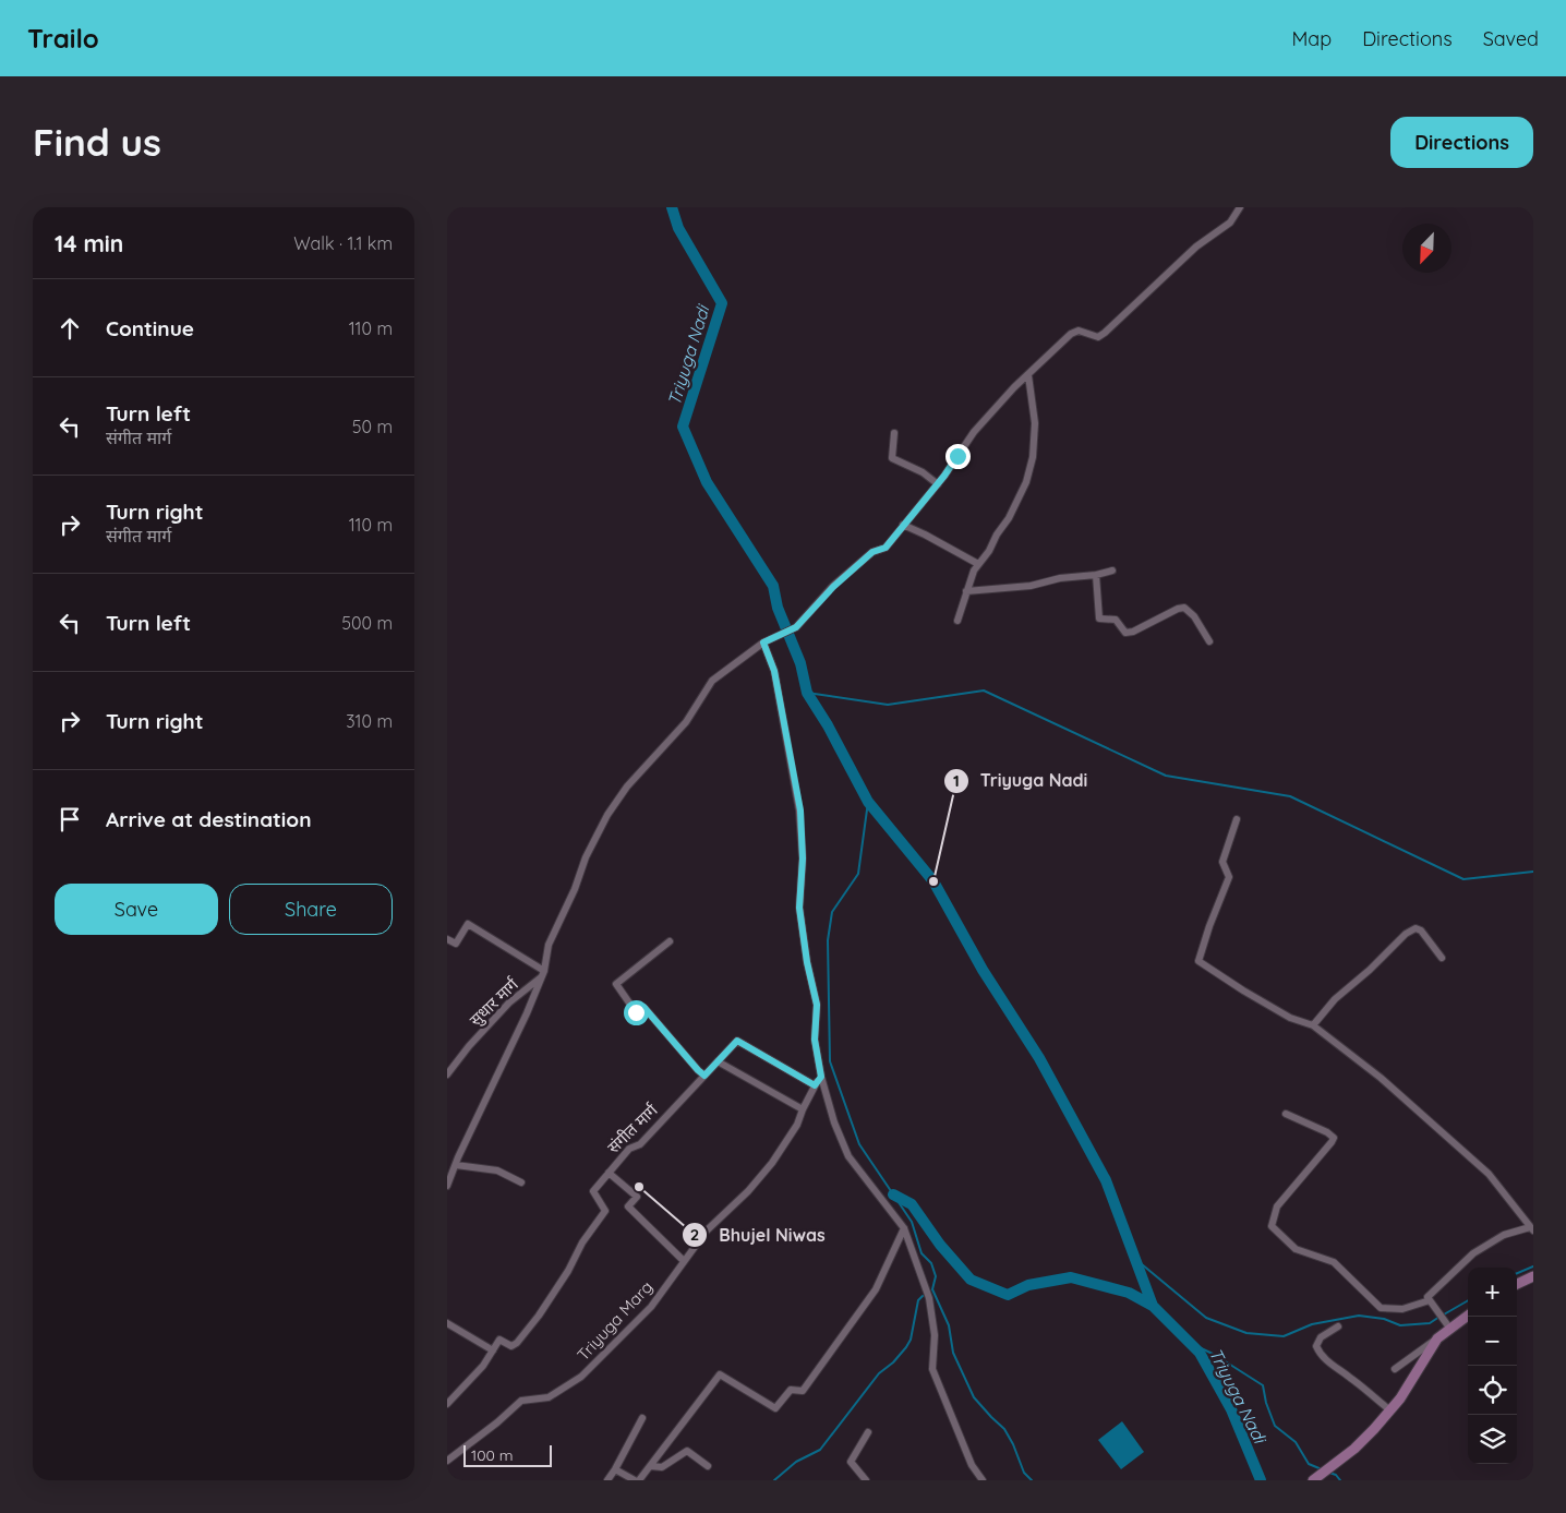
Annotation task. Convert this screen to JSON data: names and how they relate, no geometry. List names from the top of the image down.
{
  "streets": {
    "street": ["सुधार मार्ग", "संगीत मार्ग", "Triyuga Marg"]
  },
  "crossings": [
    ["संगीत मार्ग", "Triyuga Marg"]
  ],
  "water": ["Triyuga Nadi"],
  "places": ["Triyuga Nadi", "Bhujel Niwas"],
  "scale_bar": "100 m",
  "north": "bottom left",
  "page": {
    "header": "Trailo",
    "nav": ["Map", "Directions", "Saved"],
    "buttons": [
      "Directions",
      ["Save", "Share"]
    ],
    "title": "Find us",
    "heading": ["14 min", "Walk · 1.1 km"],
    "list": [
      ["Continue", "110 m"],
      ["Turn left", "संगीत मार्ग", "50 m"],
      ["Turn right", "संगीत मार्ग", "110 m"],
      ["Turn left", "500 m"],
      ["Turn right", "310 m"],
      "Arrive at destination"
    ],
    "map_buttons": ["+", "−"],
    "scale": "100 m"
  }
}
